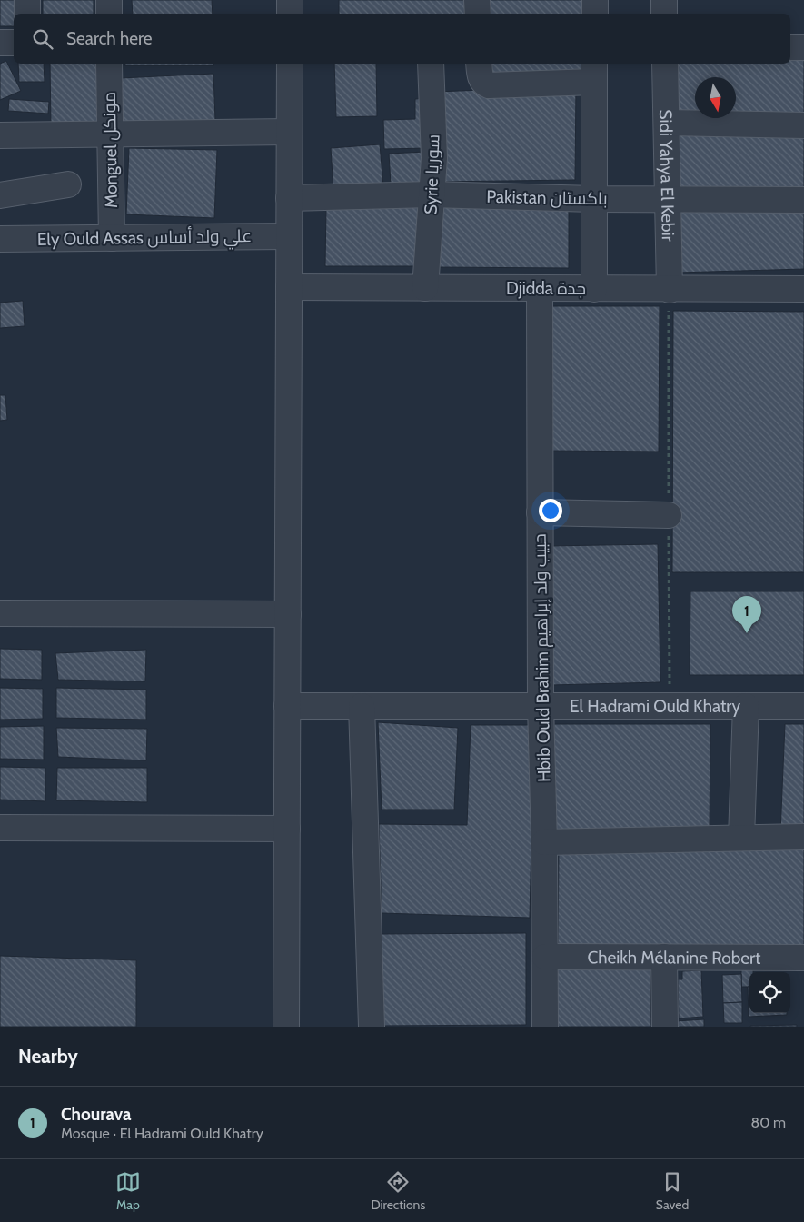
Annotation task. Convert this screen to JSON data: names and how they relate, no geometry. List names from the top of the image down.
{
  "streets": {
    "street": [
      "Monguel مونكل",
      "Syrie سوريا",
      "Sidi Yahya El Kebir",
      "Pakistan باكستان",
      "Ely Ould Assas علي ولد أساس",
      "Djidda جدة",
      "Hbib Ould Brahim حبيب ولد إبراهيم",
      "El Hadrami Ould Khatry",
      "Cheikh Mélanine Robert"
    ]
  },
  "crossings": [
    ["Monguel مونكل", "Ely Ould Assas علي ولد أساس"],
    ["Syrie سوريا", "Pakistan باكستان"],
    ["Syrie سوريا", "Djidda جدة"],
    ["Sidi Yahya El Kebir", "Pakistan باكستان"],
    ["Sidi Yahya El Kebir", "Djidda جدة"],
    ["Djidda جدة", "Hbib Ould Brahim حبيب ولد إبراهيم"],
    ["Hbib Ould Brahim حبيب ولد إبراهيم", "El Hadrami Ould Khatry"],
    ["Hbib Ould Brahim حبيب ولد إبراهيم", "Cheikh Mélanine Robert"]
  ],
  "north": "bottom",
  "page": {
    "search": "Search here",
    "pins": "1",
    "heading": "Nearby",
    "list": [
      {
        "mark": "1",
        "name": "Chourava",
        "note": "Mosque · El Hadrami Ould Khatry",
        "value": "80 m"
      }
    ],
    "nav": ["Map", "Directions", "Saved"]
  }
}
